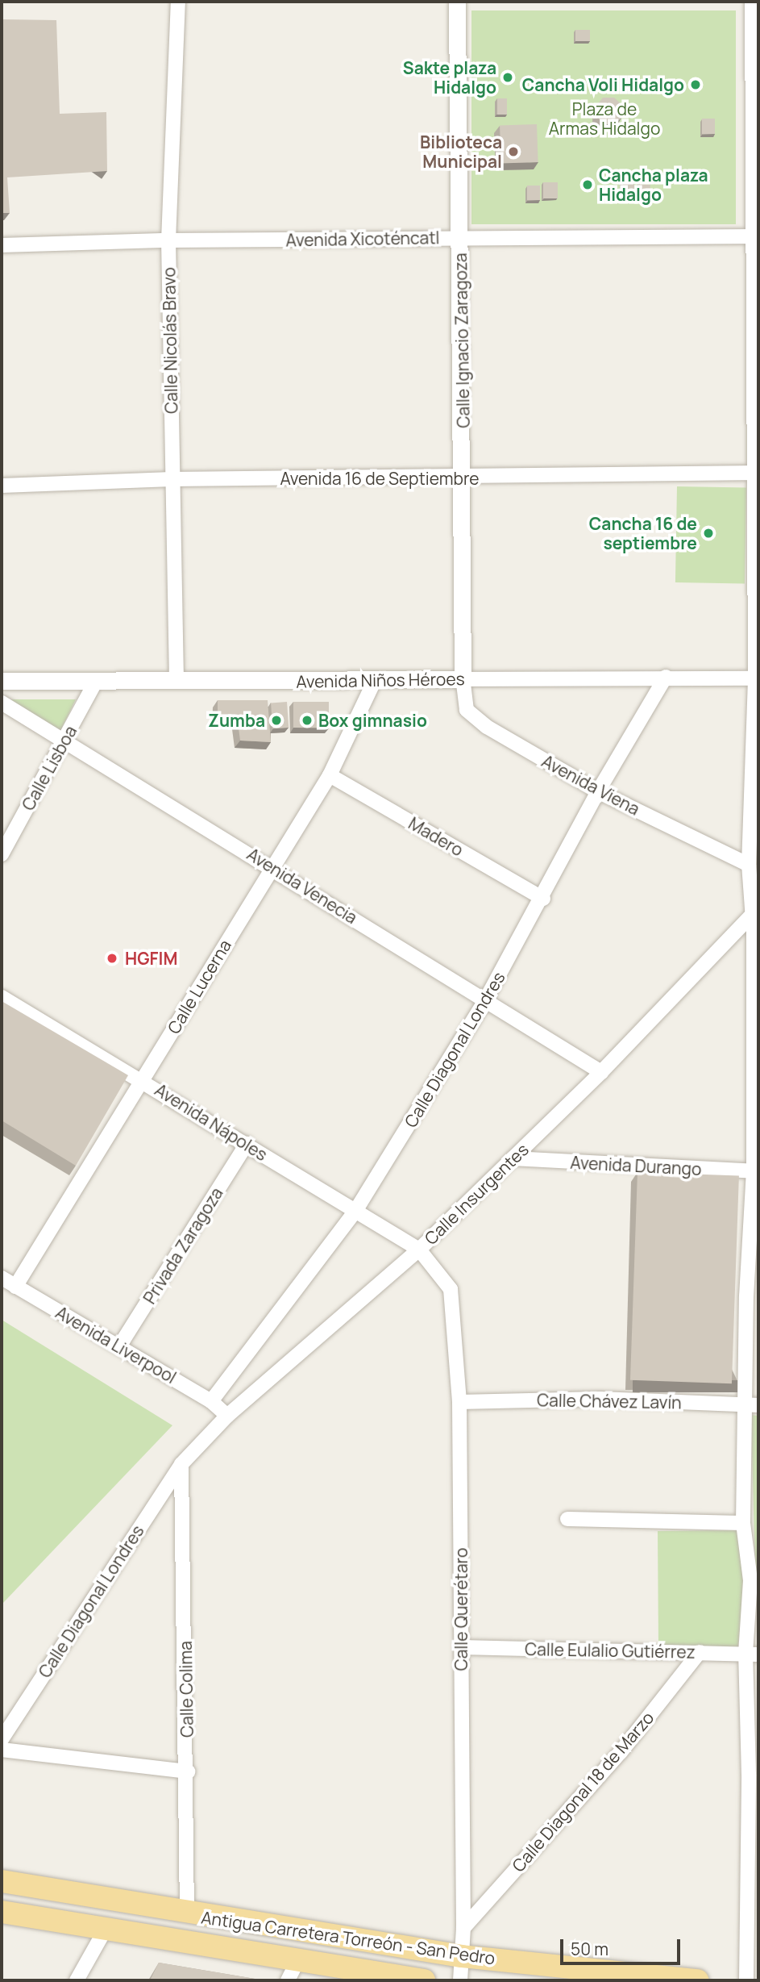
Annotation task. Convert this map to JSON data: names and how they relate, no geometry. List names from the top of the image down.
{
  "streets": {
    "main road": ["Antigua Carretera Torreón - San Pedro"],
    "street": [
      "Avenida Xicoténcatl",
      "Calle Nicolás Bravo",
      "Calle Ignacio Zaragoza",
      "Avenida 16 de Septiembre",
      "Avenida Niños Héroes",
      "Calle Lisboa",
      "Avenida Viena",
      "Madero",
      "Avenida Venecia",
      "Calle Lucerna",
      "Calle Diagonal Londres",
      "Avenida Nápoles",
      "Avenida Durango",
      "Calle Insurgentes",
      "Privada Zaragoza",
      "Avenida Liverpool",
      "Calle Chávez Lavín",
      "Calle Querétaro",
      "Calle Eulalio Gutiérrez",
      "Calle Colima",
      "Calle Diagonal 18 de Marzo"
    ]
  },
  "crossings": [
    ["Avenida Xicoténcatl", "Calle Nicolás Bravo"],
    ["Avenida Xicoténcatl", "Calle Ignacio Zaragoza"],
    ["Calle Nicolás Bravo", "Avenida 16 de Septiembre"],
    ["Calle Nicolás Bravo", "Avenida Niños Héroes"],
    ["Calle Ignacio Zaragoza", "Avenida 16 de Septiembre"],
    ["Calle Ignacio Zaragoza", "Avenida Niños Héroes"],
    ["Calle Ignacio Zaragoza", "Avenida Viena"],
    ["Avenida Niños Héroes", "Calle Lisboa"],
    ["Avenida Niños Héroes", "Avenida Viena"],
    ["Avenida Niños Héroes", "Calle Lucerna"],
    ["Avenida Niños Héroes", "Calle Diagonal Londres"],
    ["Calle Lisboa", "Avenida Venecia"],
    ["Avenida Viena", "Calle Diagonal Londres"],
    ["Madero", "Calle Lucerna"],
    ["Madero", "Calle Diagonal Londres"],
    ["Avenida Venecia", "Calle Lucerna"],
    ["Avenida Venecia", "Calle Diagonal Londres"],
    ["Avenida Venecia", "Calle Insurgentes"],
    ["Calle Lucerna", "Avenida Nápoles"],
    ["Calle Lucerna", "Avenida Liverpool"],
    ["Calle Diagonal Londres", "Avenida Nápoles"],
    ["Calle Diagonal Londres", "Calle Insurgentes"],
    ["Calle Diagonal Londres", "Avenida Liverpool"],
    ["Calle Diagonal Londres", "Calle Colima"],
    ["Avenida Nápoles", "Calle Insurgentes"],
    ["Avenida Nápoles", "Privada Zaragoza"],
    ["Avenida Nápoles", "Calle Querétaro"],
    ["Avenida Durango", "Calle Insurgentes"],
    ["Calle Insurgentes", "Avenida Liverpool"],
    ["Calle Insurgentes", "Calle Querétaro"],
    ["Calle Insurgentes", "Calle Colima"],
    ["Privada Zaragoza", "Avenida Liverpool"],
    ["Calle Chávez Lavín", "Calle Querétaro"],
    ["Calle Querétaro", "Calle Eulalio Gutiérrez"],
    ["Calle Querétaro", "Calle Diagonal 18 de Marzo"],
    ["Calle Querétaro", "Antigua Carretera Torreón - San Pedro"],
    ["Calle Eulalio Gutiérrez", "Calle Diagonal 18 de Marzo"],
    ["Calle Colima", "Antigua Carretera Torreón - San Pedro"]
  ],
  "parks": ["Plaza de Armas Hidalgo"],
  "places": [
    "Sakte plaza Hidalgo",
    "Cancha Voli Hidalgo",
    "Biblioteca Municipal",
    "Cancha plaza Hidalgo",
    "Cancha 16 de septiembre",
    "Zumba",
    "Box gimnasio",
    "HGFIM"
  ],
  "scale_bar": "50 m"
}
